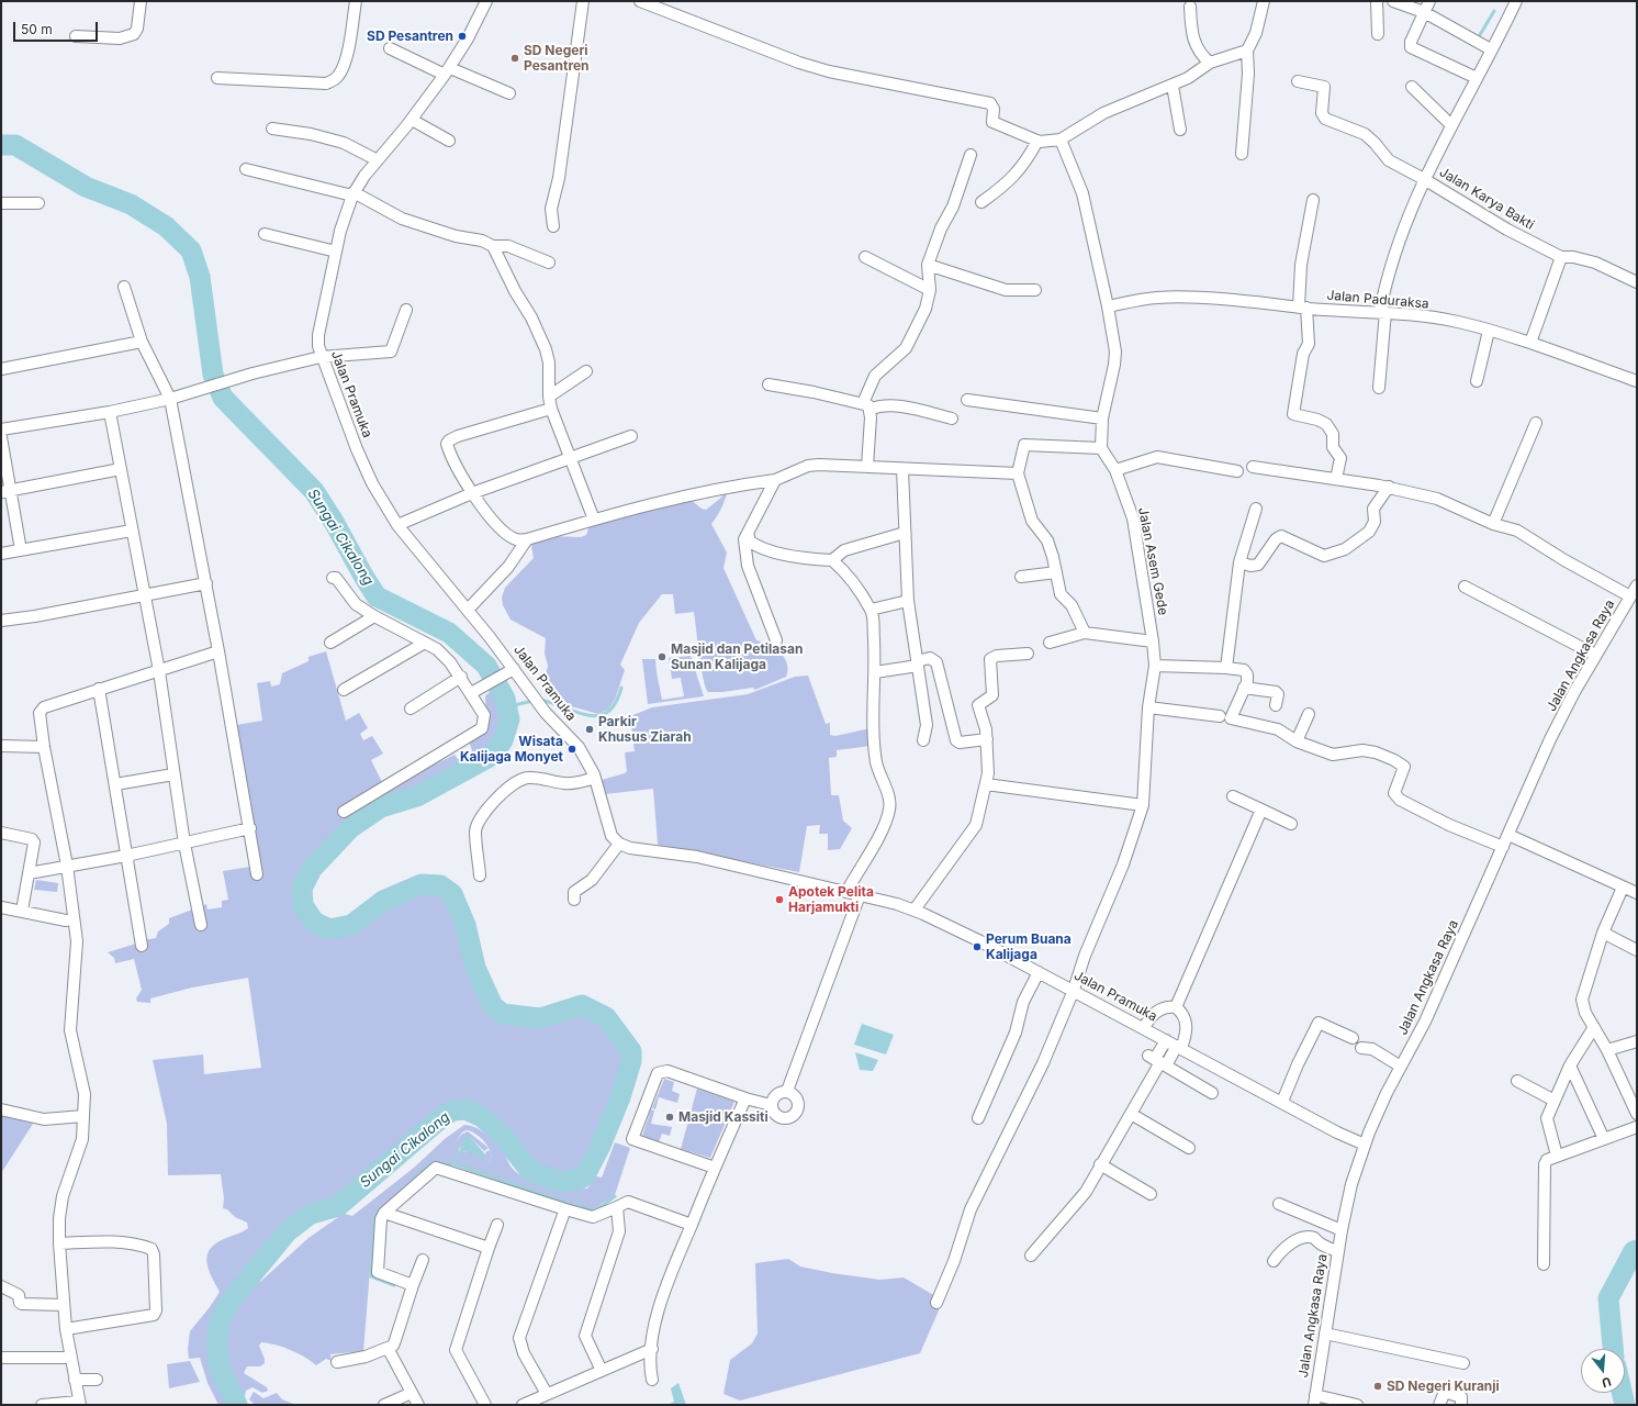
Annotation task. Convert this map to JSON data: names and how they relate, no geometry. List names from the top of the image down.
{
  "streets": {
    "street": [
      "Jalan Karya Bakti",
      "Jalan Paduraksa",
      "Jalan Pramuka",
      "Jalan Asem Gede",
      "Jalan Angkasa Raya"
    ]
  },
  "crossings": [
    ["Jalan Pramuka", "Jalan Asem Gede"],
    ["Jalan Pramuka", "Jalan Angkasa Raya"]
  ],
  "water": ["Sungai Cikalong"],
  "places": [
    "SD Pesantren",
    "SD Negeri Pesantren",
    "Masjid dan Petilasan Sunan Kalijaga",
    "Parkir Khusus Ziarah",
    "Wisata Kalijaga Monyet",
    "Apotek Pelita Harjamukti",
    "Perum Buana Kalijaga",
    "Masjid Kassiti",
    "SD Negeri Kuranji"
  ],
  "scale_bar": "50 m",
  "north": "bottom"
}
